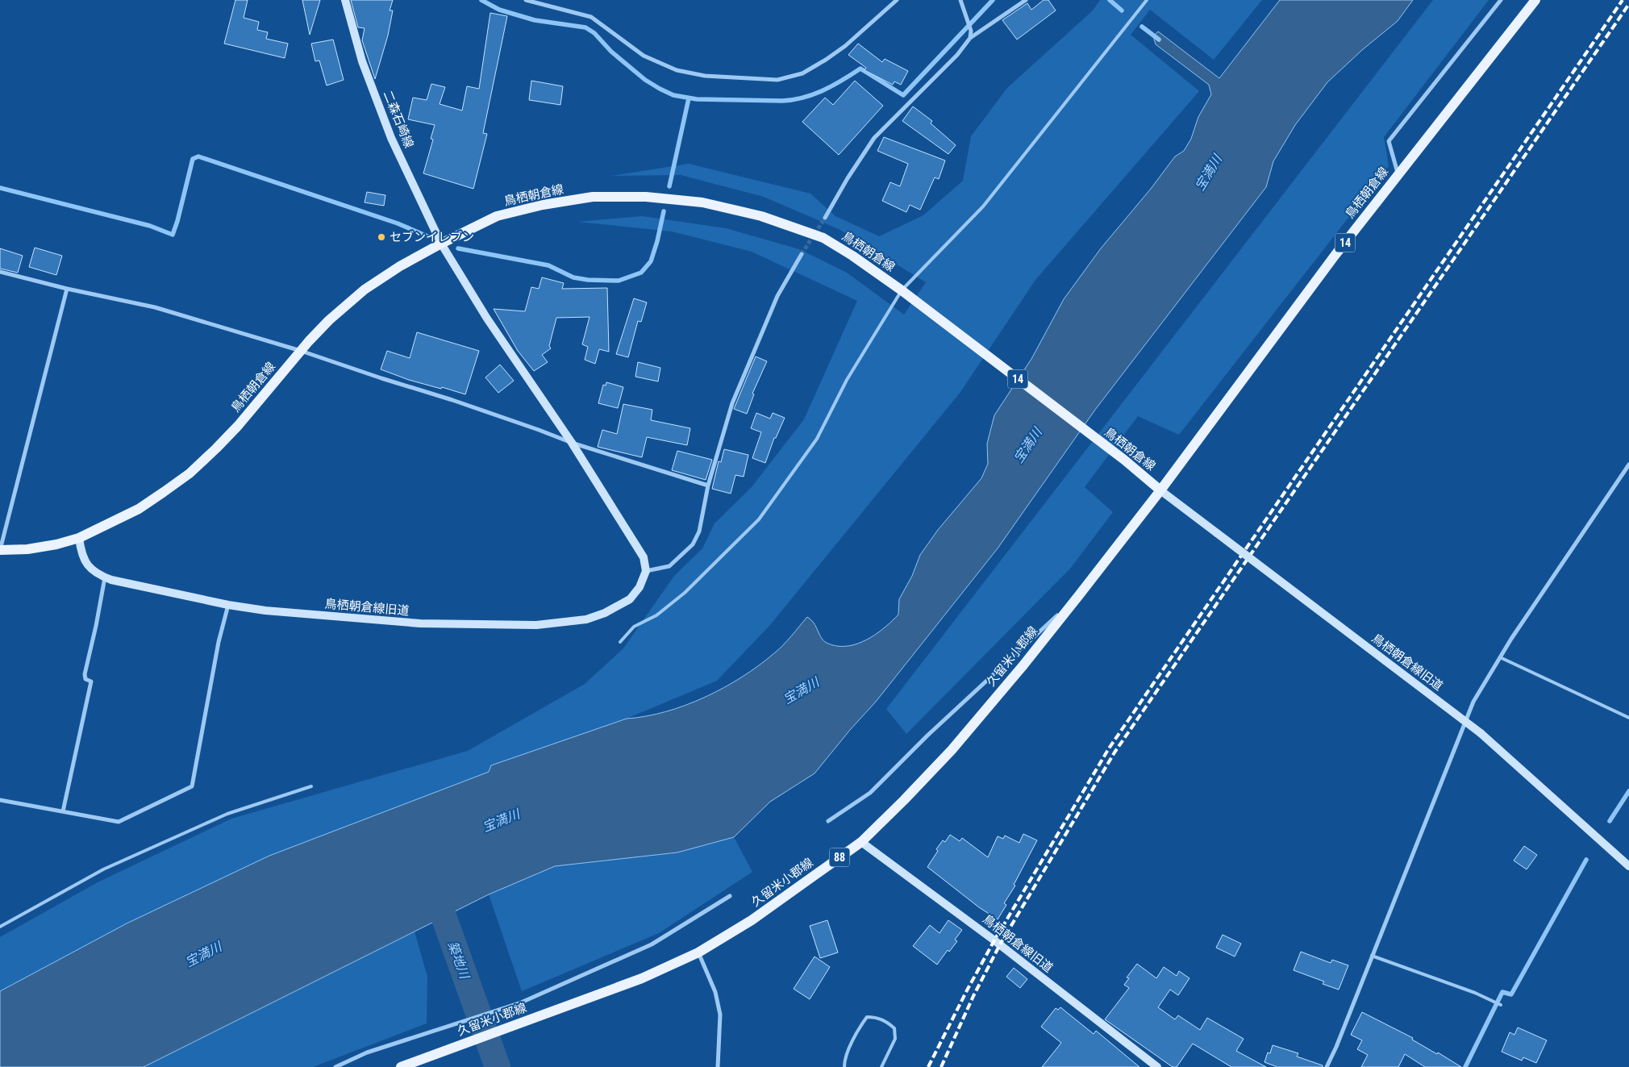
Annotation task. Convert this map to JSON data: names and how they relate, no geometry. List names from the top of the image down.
{
  "streets": {
    "main road": [
      "鳥栖朝倉線",
      "14",
      "久留米小郡線",
      "88"
    ],
    "street": ["二森石崎線", "鳥栖朝倉線旧道"]
  },
  "crossings": [
    ["二森石崎線", "鳥栖朝倉線"],
    ["二森石崎線", "鳥栖朝倉線旧道"],
    ["鳥栖朝倉線", "鳥栖朝倉線旧道"],
    ["鳥栖朝倉線", "久留米小郡線"],
    ["鳥栖朝倉線旧道", "久留米小郡線"]
  ],
  "water": ["宝満川", "築地川"],
  "places": ["セブンイレブン"]
}
